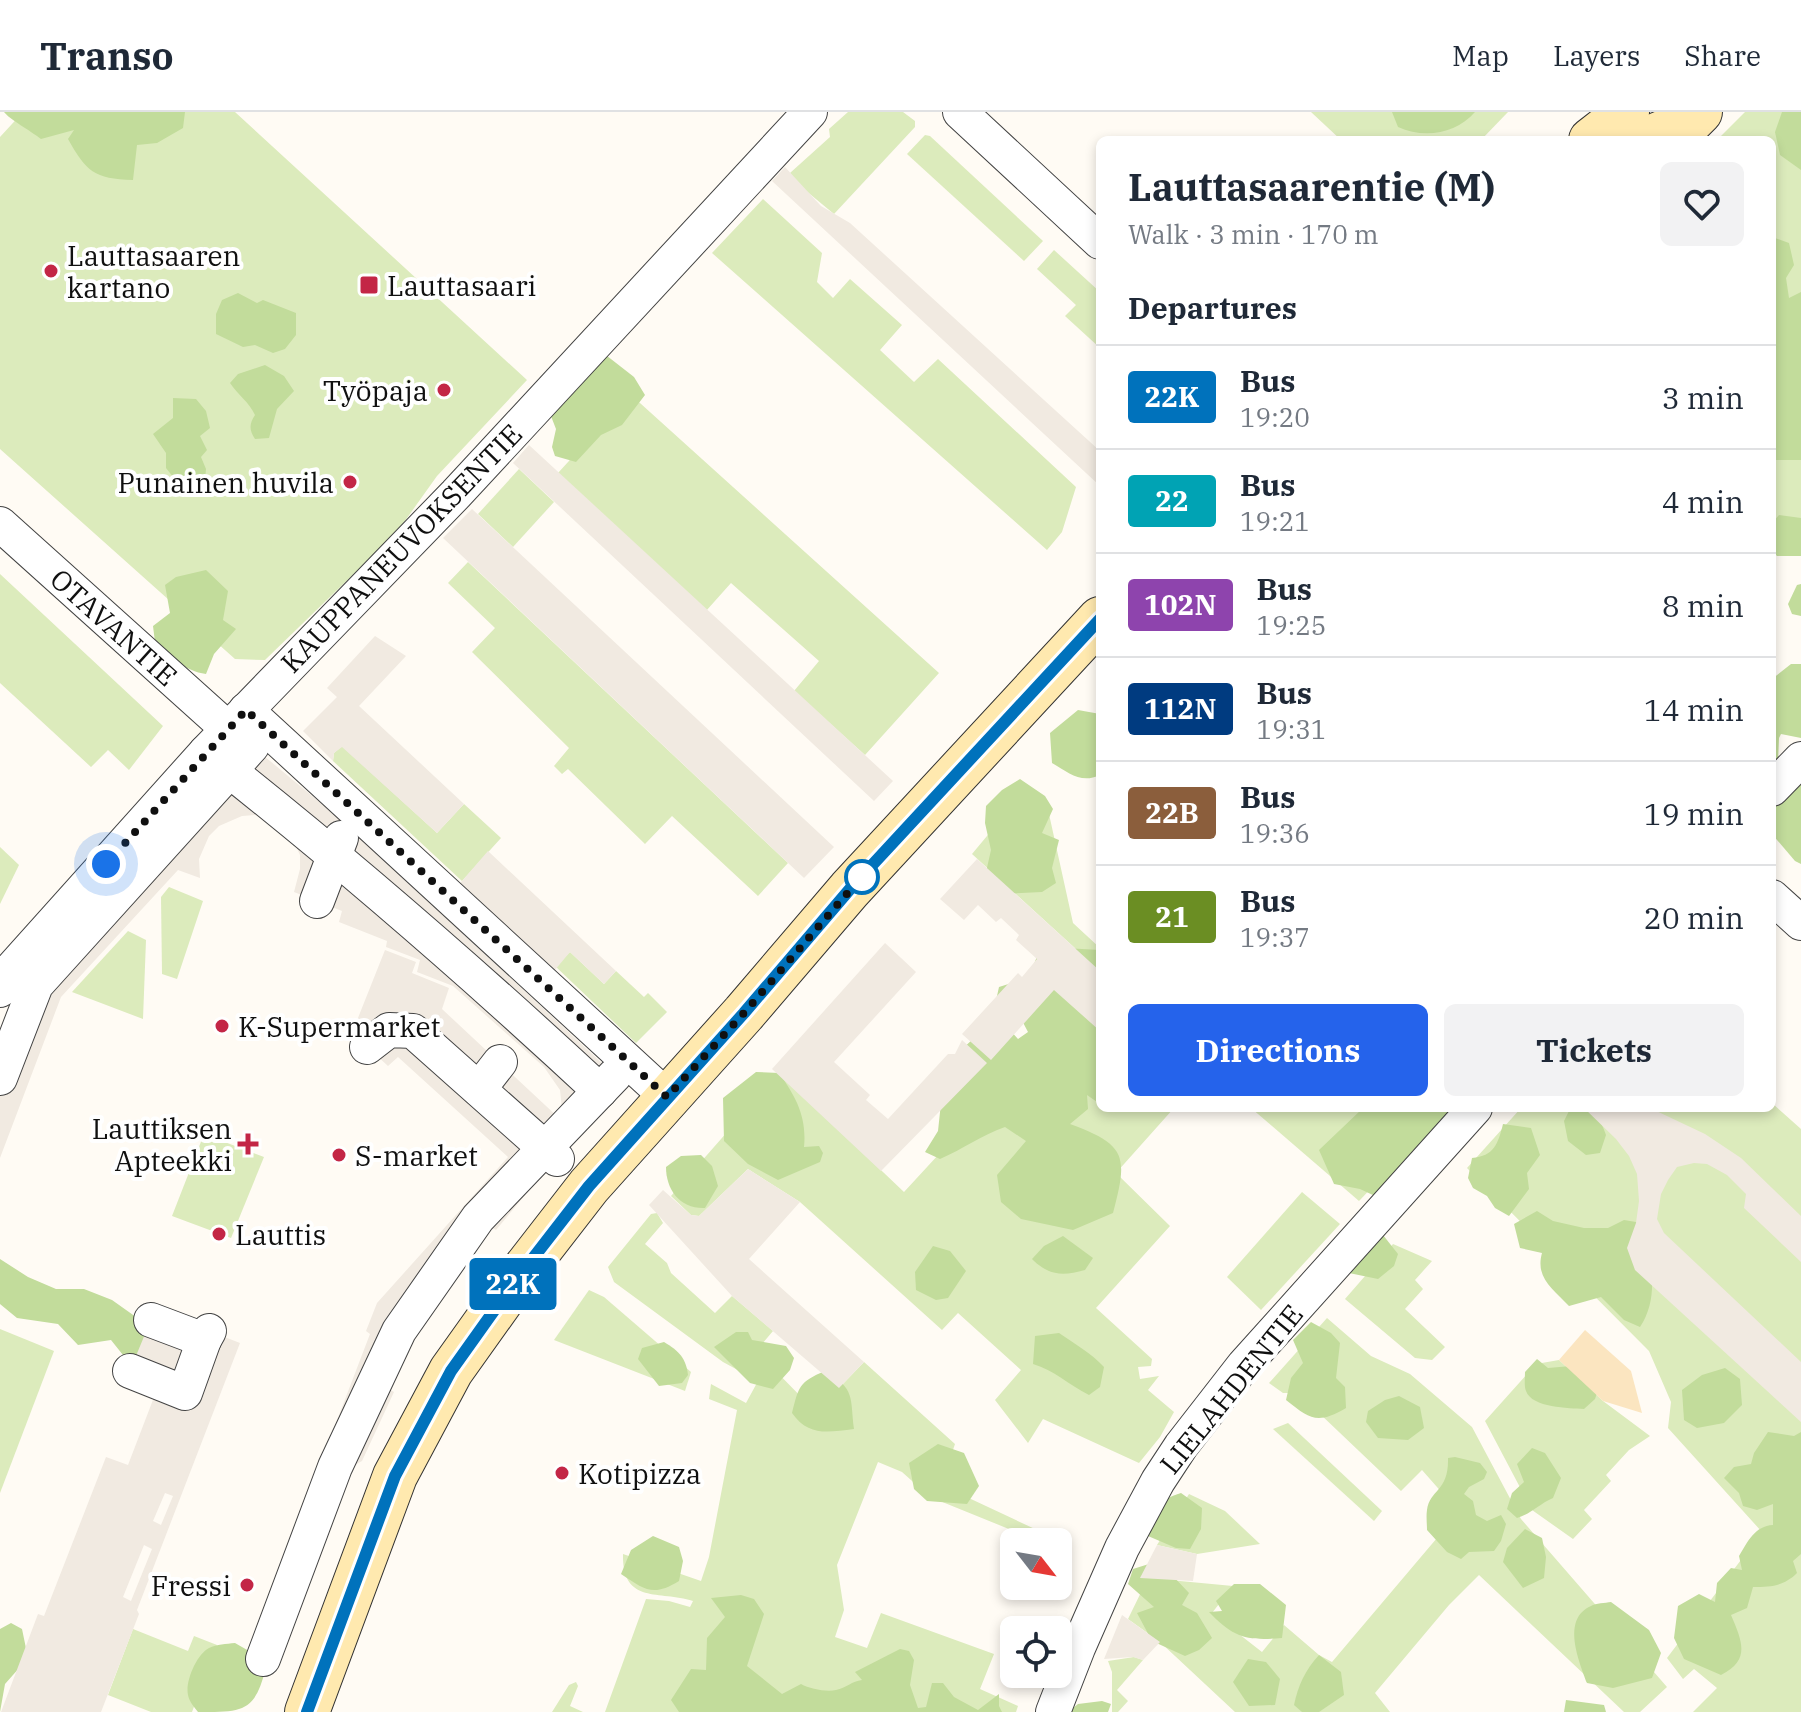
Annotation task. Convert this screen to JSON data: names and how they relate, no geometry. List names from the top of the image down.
{
  "streets": {
    "street": ["KAUPPANEUVOKSENTIE", "OTAVANTIE", "LIELAHDENTIE"]
  },
  "crossings": [
    ["KAUPPANEUVOKSENTIE", "OTAVANTIE"]
  ],
  "places": {
    "other": [
      "Lauttasaaren kartano",
      "Työpaja",
      "Punainen huvila",
      "K-Supermarket",
      "S-market",
      "Lauttis",
      "Kotipizza",
      "Fressi"
    ],
    "transit": ["Lauttasaari"],
    "health": ["Lauttiksen Apteekki"]
  },
  "lines": ["bus line 22K"],
  "north": "bottom right",
  "page": {
    "header": "Transo",
    "nav": ["Map", "Layers", "Share"],
    "on_map": "22K",
    "heading": [
      ["Lauttasaarentie (M)", "Walk · 3 min · 170 m"],
      "Departures"
    ],
    "list": [
      {
        "mark": "22K",
        "name": "Bus",
        "note": "19:20",
        "value": "3 min"
      },
      {
        "mark": "22",
        "name": "Bus",
        "note": "19:21",
        "value": "4 min"
      },
      {
        "mark": "102N",
        "name": "Bus",
        "note": "19:25",
        "value": "8 min"
      },
      {
        "mark": "112N",
        "name": "Bus",
        "note": "19:31",
        "value": "14 min"
      },
      {
        "mark": "22B",
        "name": "Bus",
        "note": "19:36",
        "value": "19 min"
      },
      {
        "mark": "21",
        "name": "Bus",
        "note": "19:37",
        "value": "20 min"
      }
    ],
    "buttons": ["Directions", "Tickets"]
  }
}
